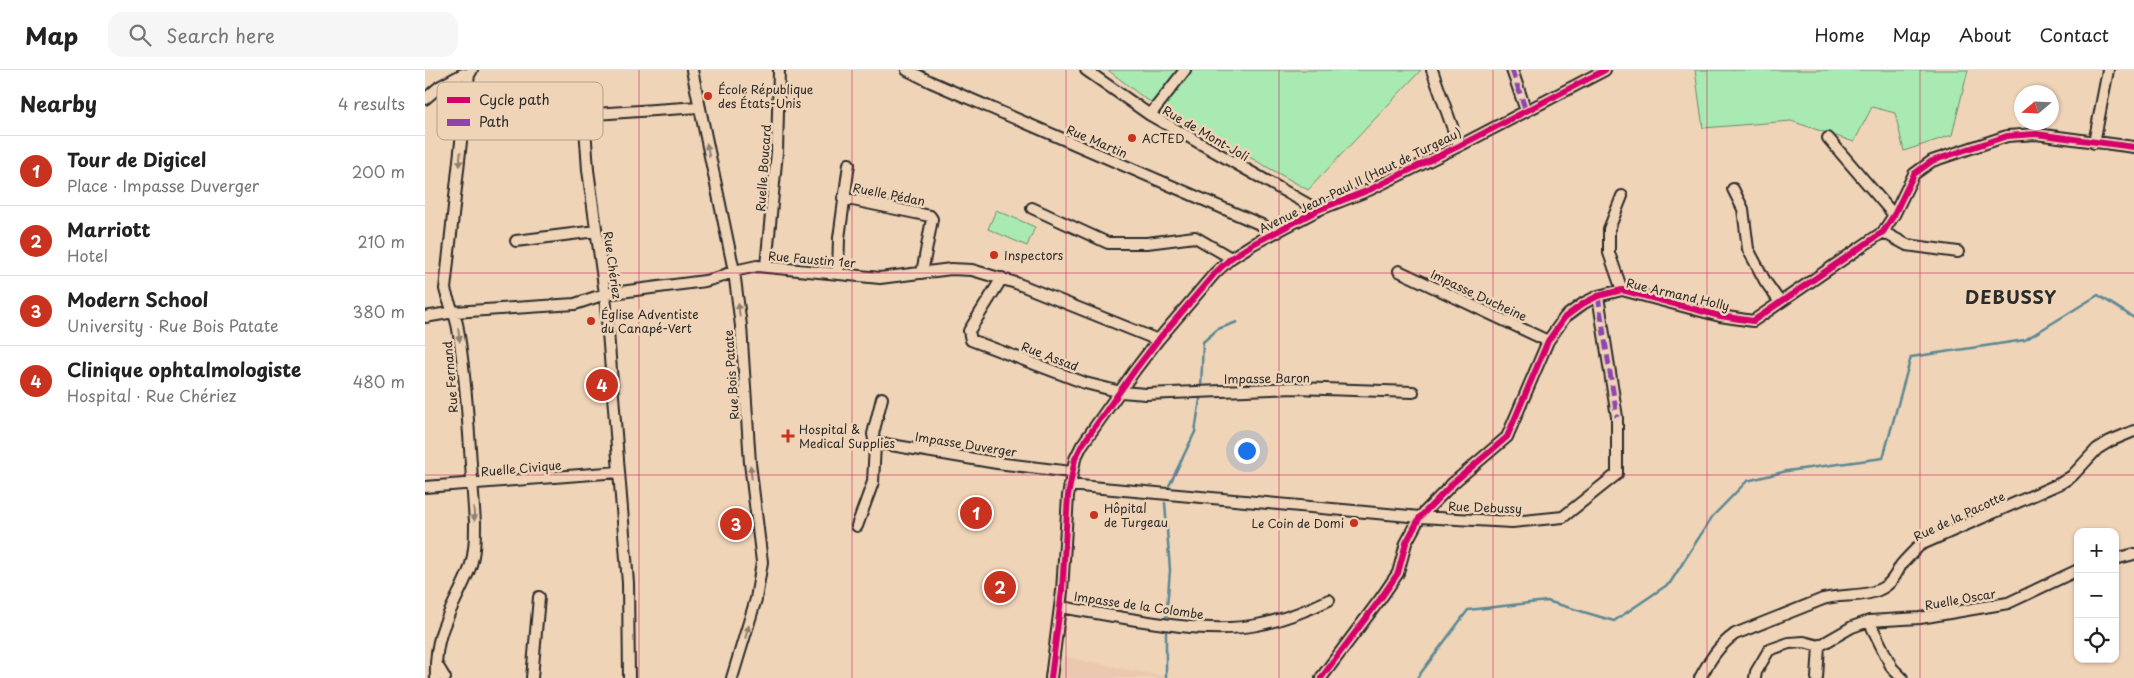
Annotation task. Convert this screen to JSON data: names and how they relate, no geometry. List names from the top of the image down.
{
  "streets": {
    "street": [
      "Rue de Mont-Joli",
      "Rue Martin",
      "Ruelle Boucard",
      "Avenue Jean-Paul II (Haut de Turgeau)",
      "Ruelle Pédan",
      "Rue Faustin 1er",
      "Rue Chériez",
      "Rue Armand Holly",
      "Impasse Ducheine",
      "Rue Assad",
      "Rue Bois Patate",
      "Rue Fernand",
      "Impasse Baron",
      "Impasse Duverger",
      "Ruelle Civique",
      "Rue Debussy",
      "Rue de la Pacotte",
      "Ruelle Oscar",
      "Impasse de la Colombe"
    ]
  },
  "crossings": [
    ["Rue de Mont-Joli", "Avenue Jean-Paul II (Haut de Turgeau)"],
    ["Rue Martin", "Avenue Jean-Paul II (Haut de Turgeau)"],
    ["Ruelle Boucard", "Rue Faustin 1er"],
    ["Avenue Jean-Paul II (Haut de Turgeau)", "Rue Faustin 1er"],
    ["Avenue Jean-Paul II (Haut de Turgeau)", "Rue Assad"],
    ["Avenue Jean-Paul II (Haut de Turgeau)", "Impasse Baron"],
    ["Avenue Jean-Paul II (Haut de Turgeau)", "Impasse Duverger"],
    ["Avenue Jean-Paul II (Haut de Turgeau)", "Rue Debussy"],
    ["Avenue Jean-Paul II (Haut de Turgeau)", "Impasse de la Colombe"],
    ["Ruelle Pédan", "Rue Faustin 1er"],
    ["Rue Faustin 1er", "Rue Chériez"],
    ["Rue Faustin 1er", "Rue Assad"],
    ["Rue Faustin 1er", "Rue Bois Patate"],
    ["Rue Faustin 1er", "Rue Fernand"],
    ["Rue Chériez", "Rue Bois Patate"],
    ["Rue Chériez", "Ruelle Civique"],
    ["Rue Armand Holly", "Impasse Ducheine"],
    ["Rue Armand Holly", "Rue Debussy"],
    ["Rue Assad", "Impasse Baron"],
    ["Rue Fernand", "Ruelle Civique"]
  ],
  "one_way": ["Rue Bois Patate", "Rue Fernand"],
  "districts": ["DEBUSSY"],
  "places": {
    "other": [
      "École République des États-Unis",
      "ACTED",
      "Inspectors",
      "Église Adventiste du Canapé-Vert",
      "Hôpital de Turgeau",
      "Le Coin de Domi"
    ],
    "health": ["Hospital & Medical Supplies"]
  },
  "legend": ["Cycle path", "Path"],
  "north": "left",
  "page": {
    "header": "Map",
    "search": "Search here",
    "nav": [
      "Home",
      "Map",
      "About",
      "Contact"
    ],
    "heading": ["Nearby", "4 results"],
    "list": [
      {
        "mark": "1",
        "name": "Tour de Digicel",
        "note": "Place · Impasse Duverger",
        "value": "200 m"
      },
      {
        "mark": "2",
        "name": "Marriott",
        "note": "Hotel",
        "value": "210 m"
      },
      {
        "mark": "3",
        "name": "Modern School",
        "note": "University · Rue Bois Patate",
        "value": "380 m"
      },
      {
        "mark": "4",
        "name": "Clinique ophtalmologiste",
        "note": "Hospital · Rue Chériez",
        "value": "480 m"
      }
    ],
    "pins": [
      "4",
      "1",
      "3",
      "2"
    ],
    "map_buttons": ["+", "−"]
  }
}
